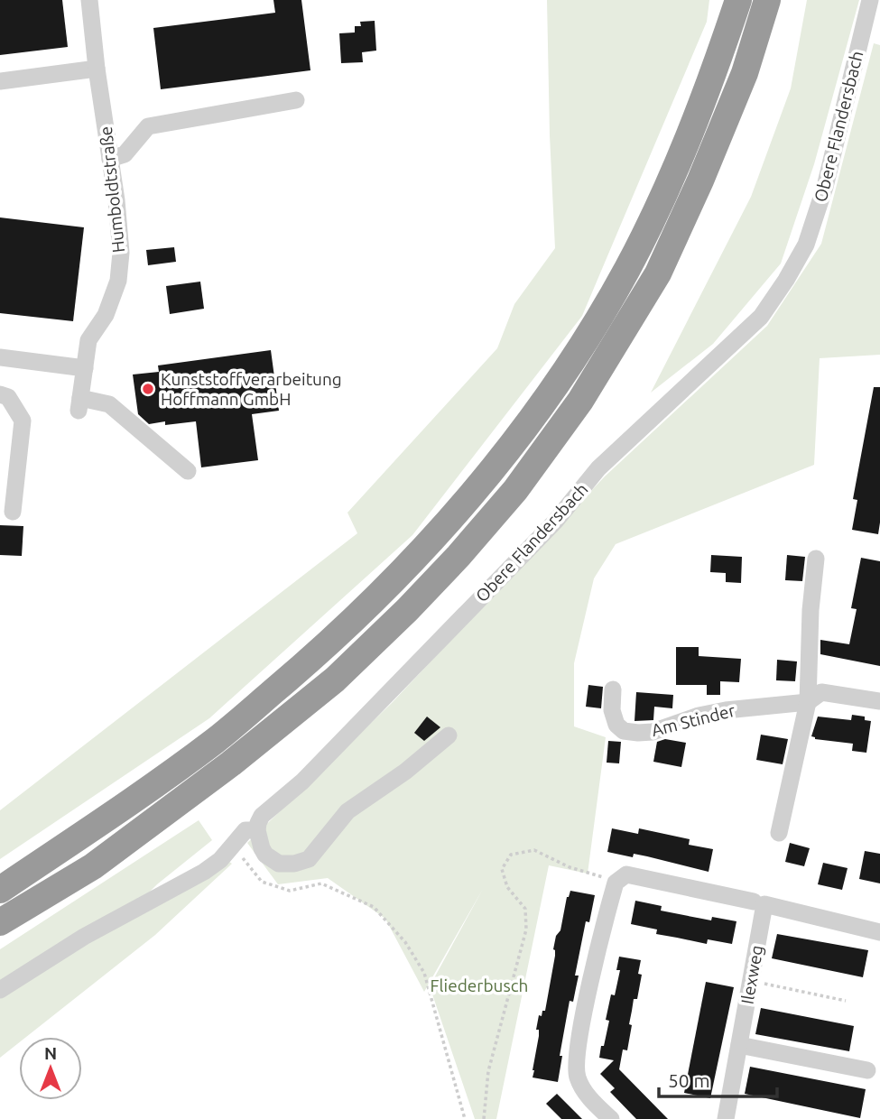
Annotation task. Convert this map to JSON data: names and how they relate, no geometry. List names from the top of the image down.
{
  "streets": {
    "street": [
      "Obere Flandersbach",
      "Humboldtstraße",
      "Am Stinder",
      "Ilexweg"
    ]
  },
  "parks": ["Fliederbusch"],
  "places": ["Kunststoffverarbeitung Hoffmann GmbH"],
  "scale_bar": "50 m",
  "north": "top"
}
